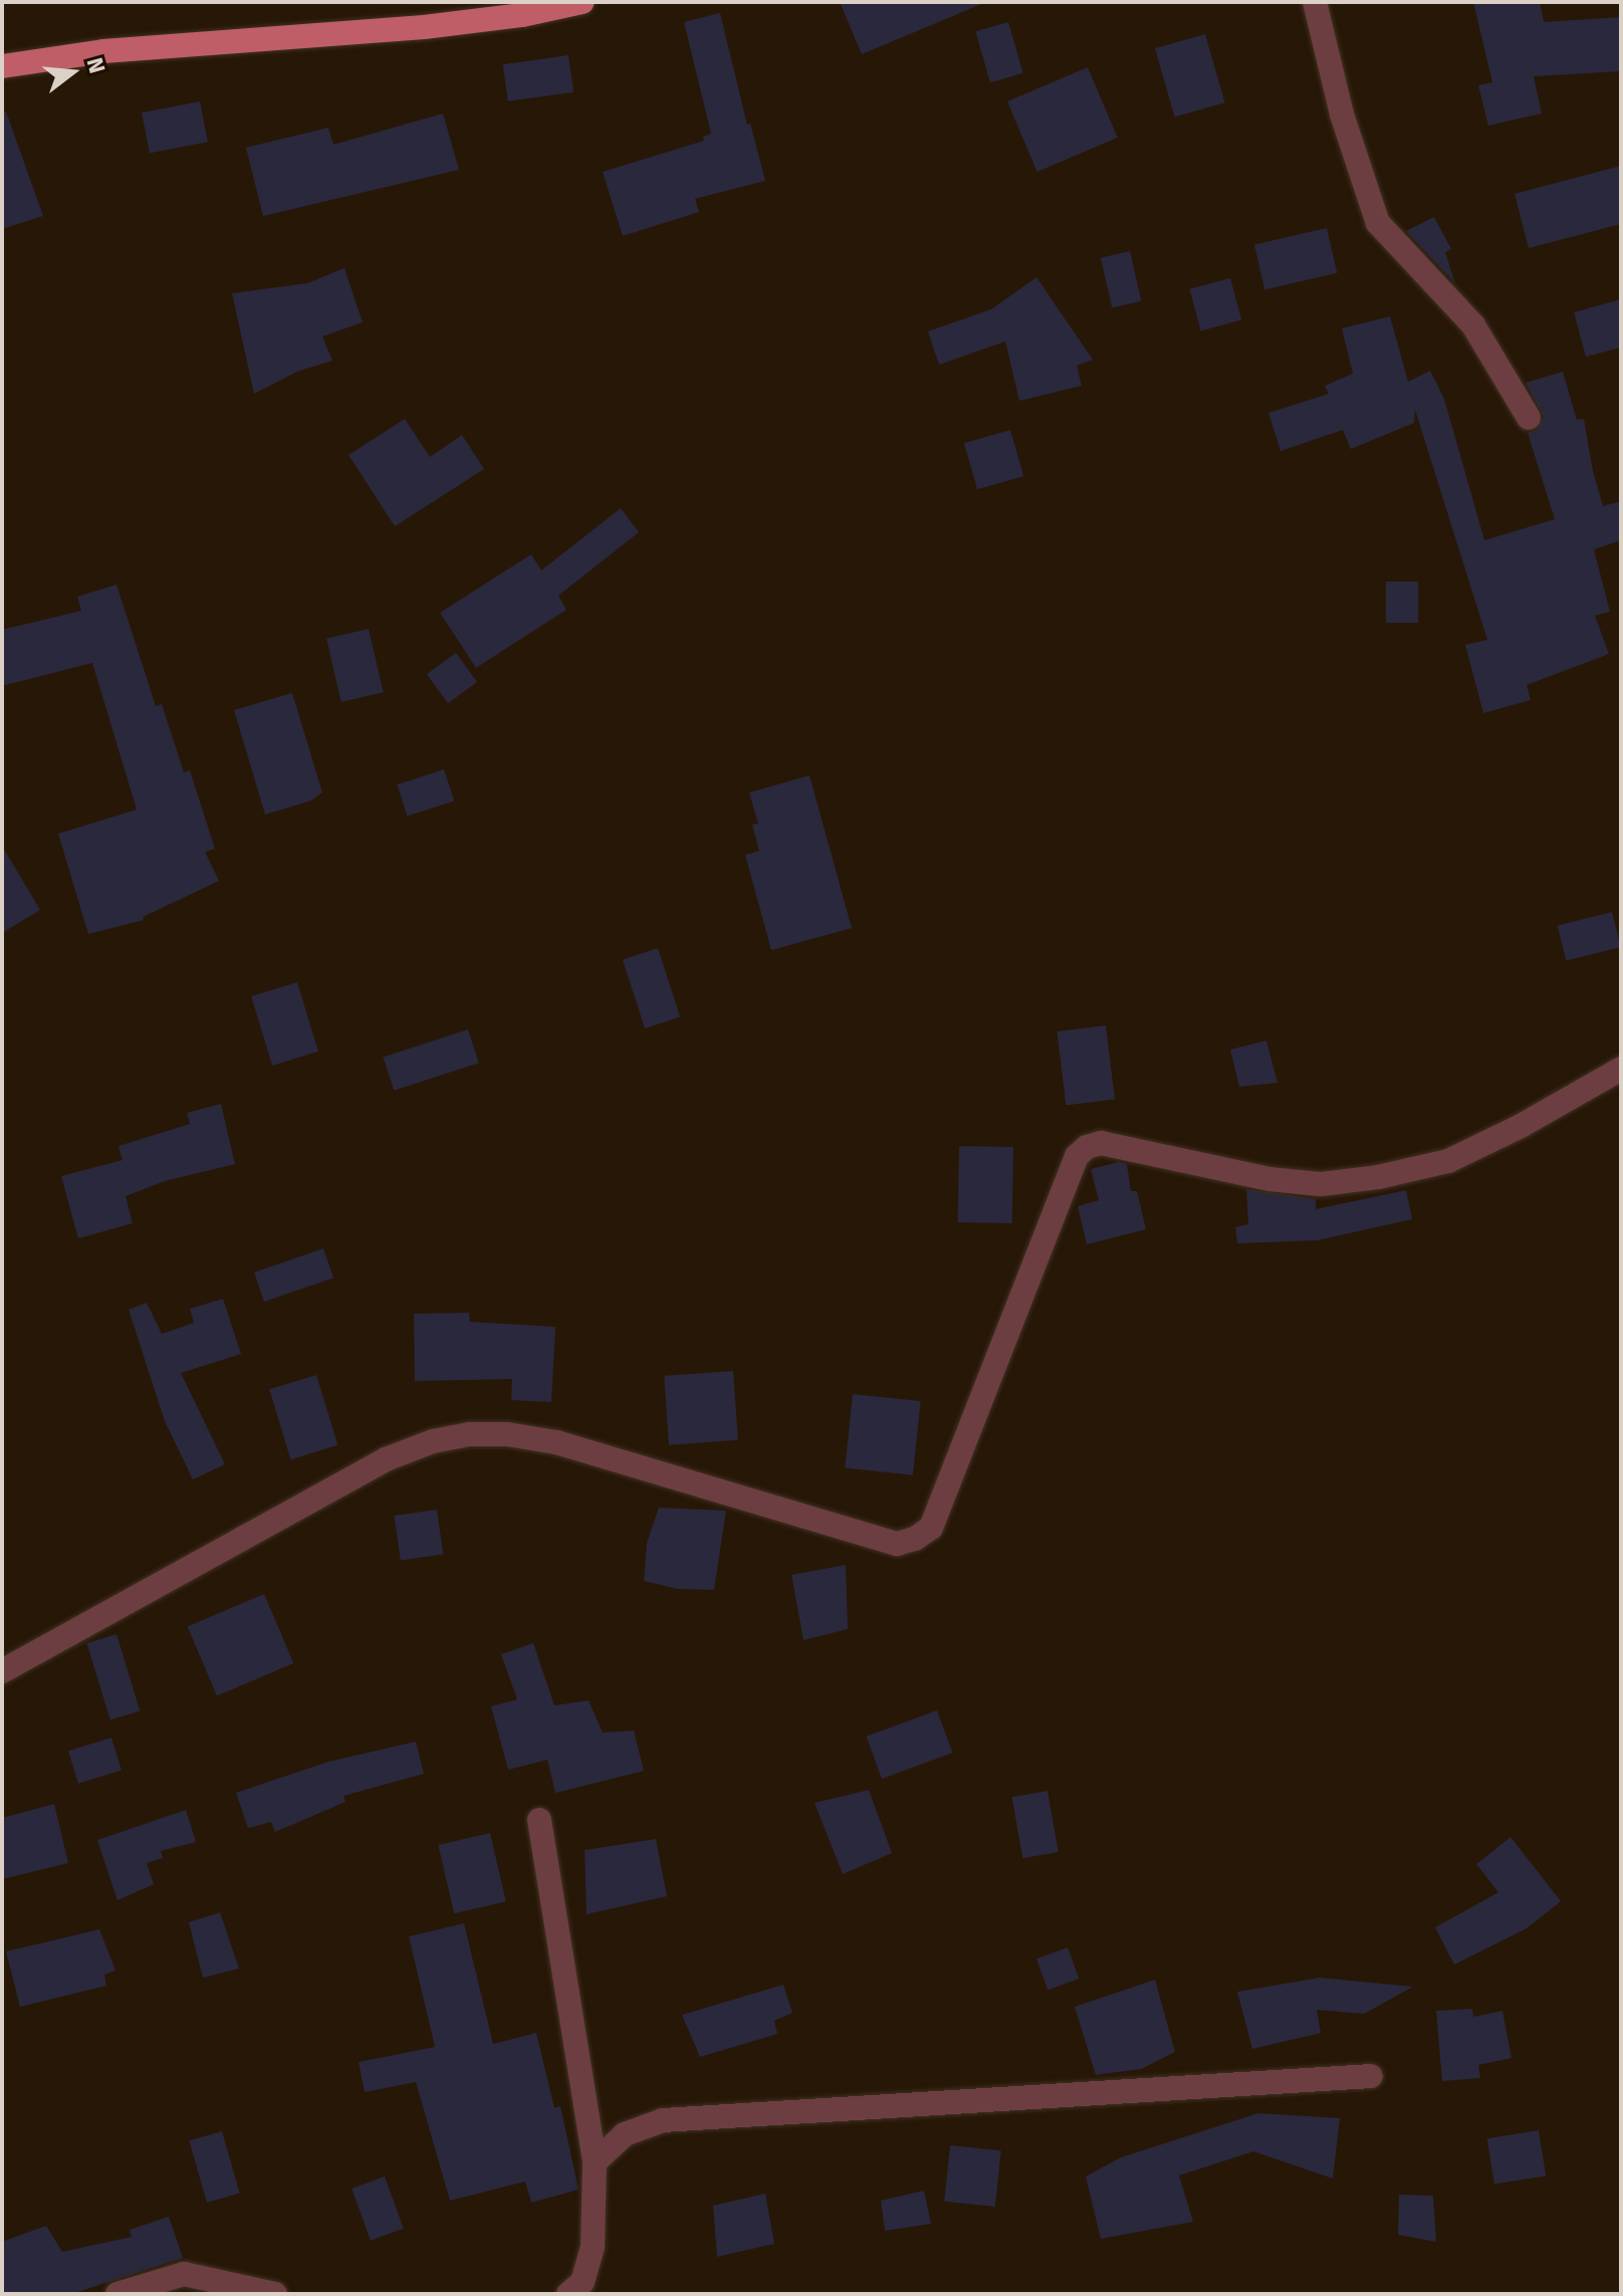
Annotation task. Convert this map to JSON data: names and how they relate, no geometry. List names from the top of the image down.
{
  "north": "right"
}
